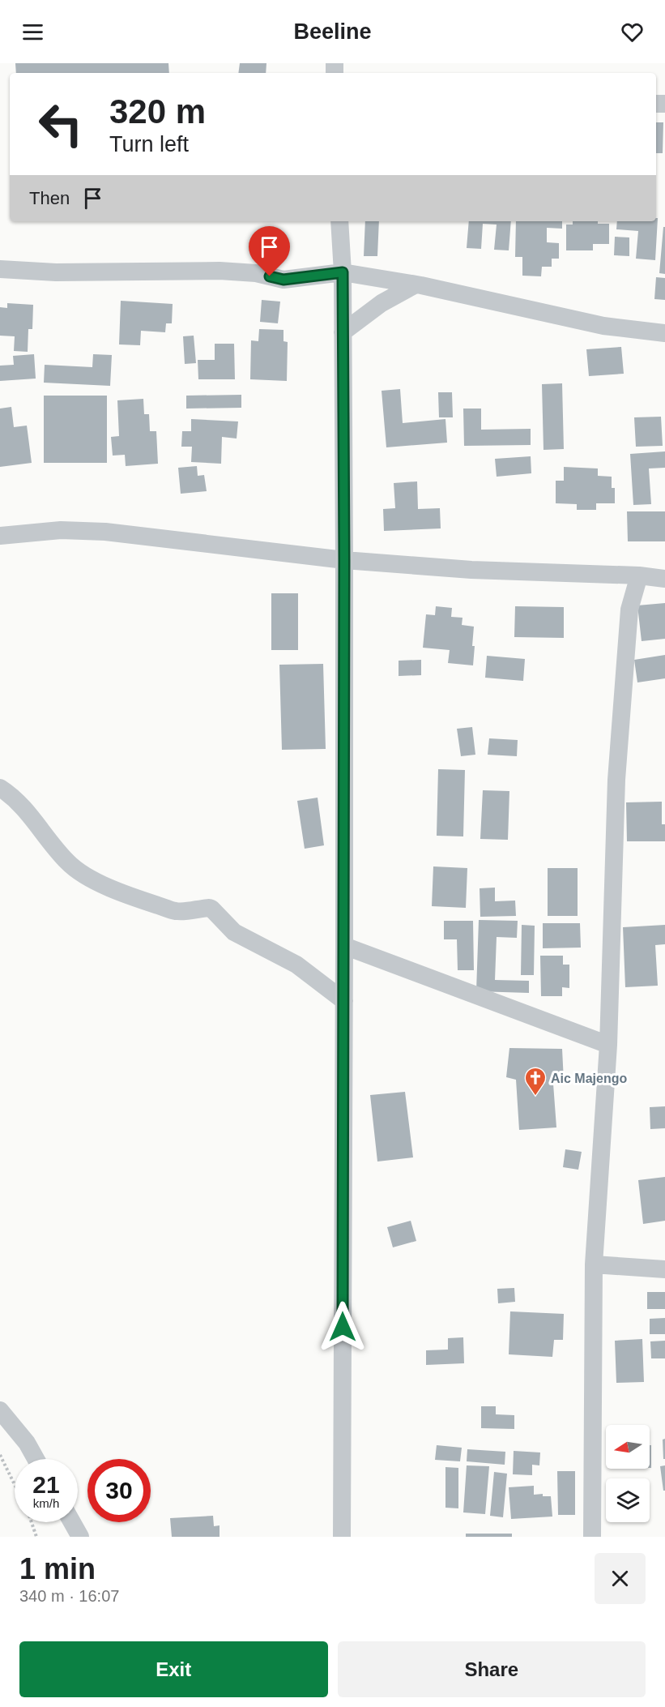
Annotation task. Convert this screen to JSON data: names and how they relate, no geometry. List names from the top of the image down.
{
  "places": {
    "church": ["Aic Majengo"]
  },
  "north": "left",
  "page": {
    "header": "Beeline",
    "turn": ["320 m", "Turn left"],
    "then": "Then",
    "speed": "21 km/h",
    "limit": "30",
    "heading": ["1 min", "340 m · 16:07"],
    "buttons": ["Exit", "Share"]
  }
}
